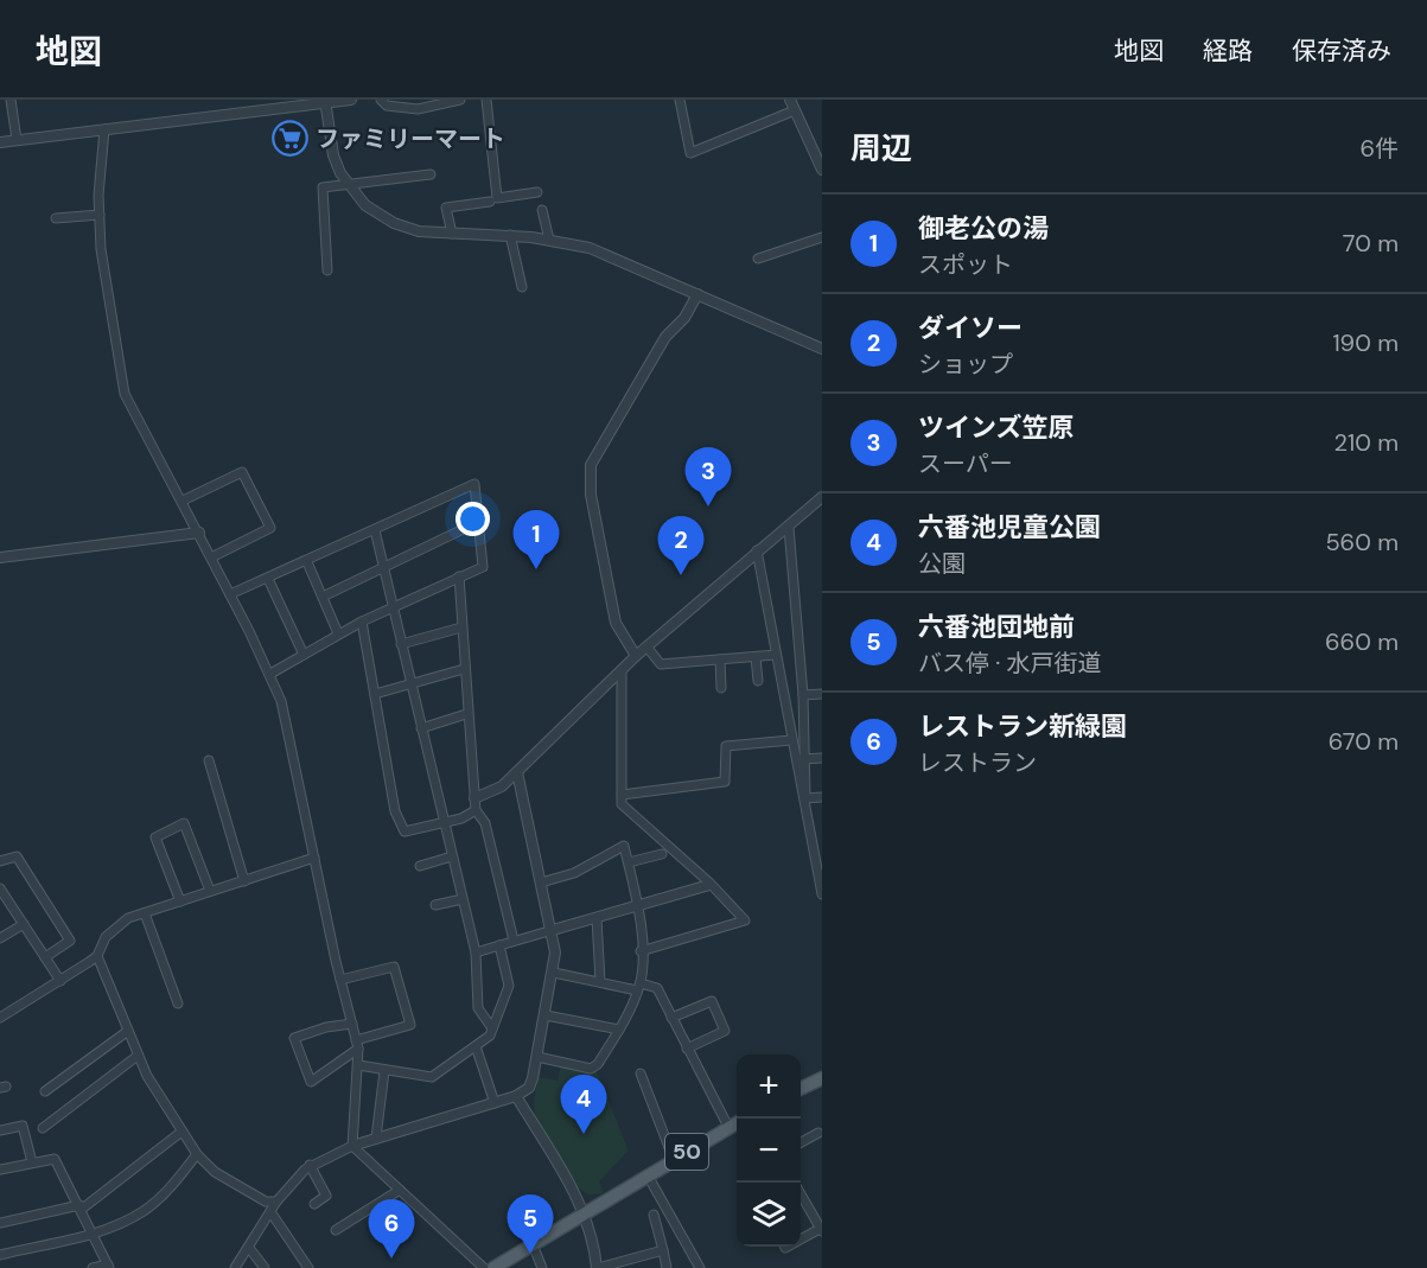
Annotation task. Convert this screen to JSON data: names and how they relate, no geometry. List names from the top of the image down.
{
  "streets": {
    "main road": ["50"]
  },
  "places": {
    "supermarket": ["ファミリーマート"]
  },
  "page": {
    "header": "地図",
    "nav": ["地図", "経路", "保存済み"],
    "heading": ["周辺", "6件"],
    "list": [
      {
        "mark": "1",
        "name": "御老公の湯",
        "note": "スポット",
        "value": "70 m"
      },
      {
        "mark": "2",
        "name": "ダイソー",
        "note": "ショップ",
        "value": "190 m"
      },
      {
        "mark": "3",
        "name": "ツインズ笠原",
        "note": "スーパー",
        "value": "210 m"
      },
      {
        "mark": "4",
        "name": "六番池児童公園",
        "note": "公園",
        "value": "560 m"
      },
      {
        "mark": "5",
        "name": "六番池団地前",
        "note": "バス停 · 水戸街道",
        "value": "660 m"
      },
      {
        "mark": "6",
        "name": "レストラン新緑園",
        "note": "レストラン",
        "value": "670 m"
      }
    ],
    "pins": [
      "3",
      "1",
      "2",
      "4",
      "5",
      "6"
    ],
    "map_buttons": ["+", "−"]
  }
}
